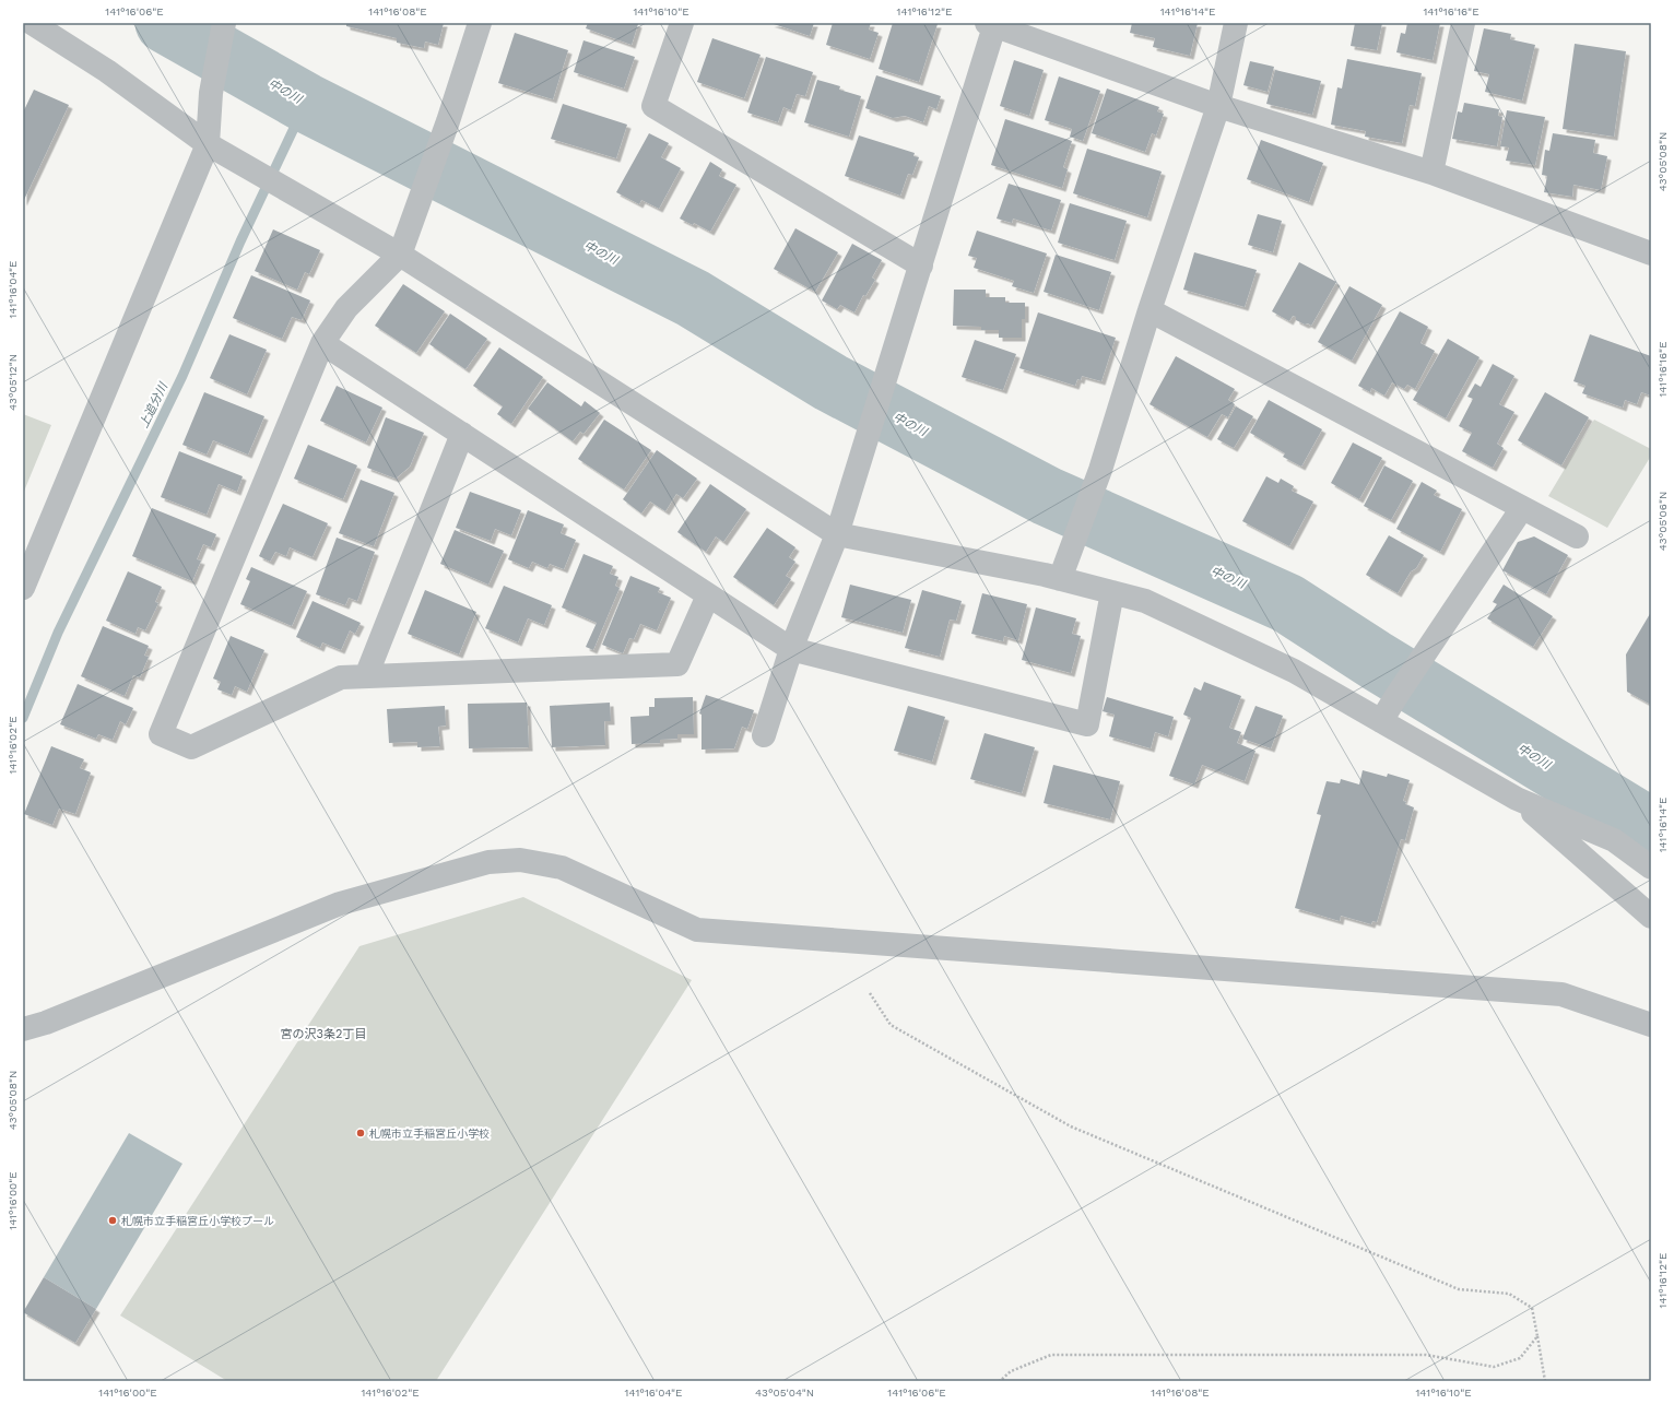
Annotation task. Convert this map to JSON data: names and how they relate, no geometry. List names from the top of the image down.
{
  "districts": ["宮の沢3条2丁目"],
  "water": ["中の川", "上追分川"],
  "places": ["札幌市立手稲宮丘小学校", "札幌市立手稲宮丘小学校プール"],
  "coordinates": [
    "141°16'06\"E",
    "141°16'08\"E",
    "141°16'10\"E",
    "141°16'12\"E",
    "141°16'14\"E",
    "141°16'16\"E",
    "43°05'08\"N",
    "141°16'04\"E",
    "43°05'12\"N",
    "43°05'06\"N",
    "141°16'02\"E",
    "141°16'00\"E",
    "43°05'04\"N"
  ]
}
